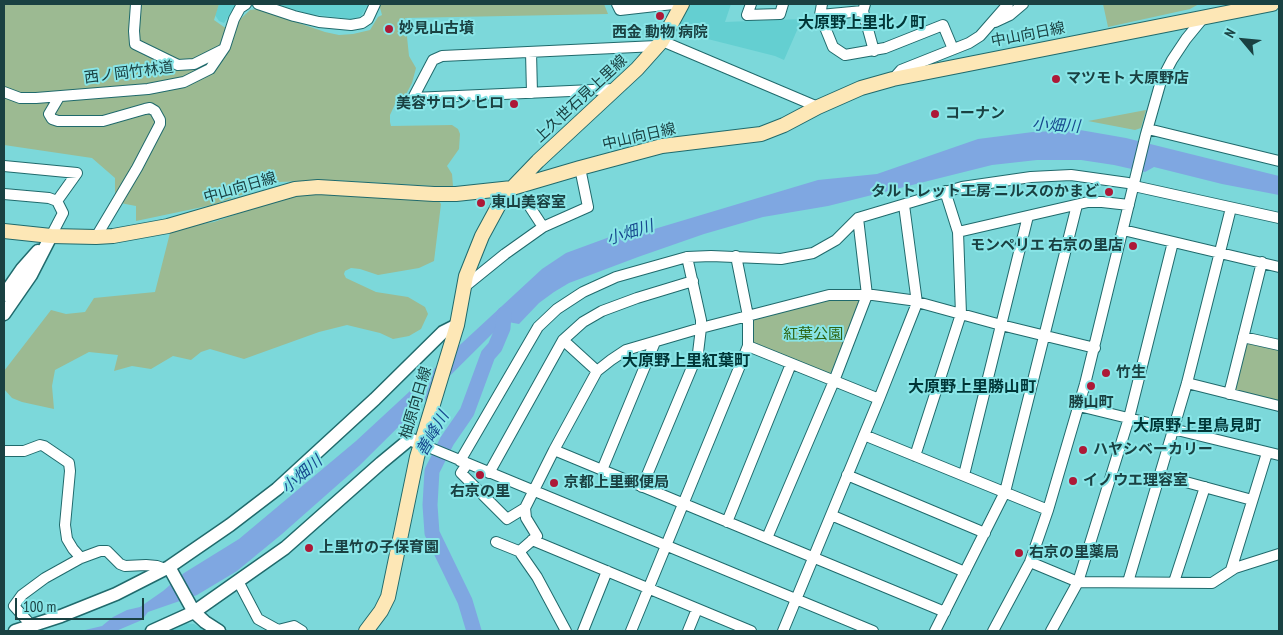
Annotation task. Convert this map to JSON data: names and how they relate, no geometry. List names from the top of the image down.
{
  "streets": {
    "main road": ["中山向日線", "上久世石見上里線", "柚原向日線"],
    "street": ["西ノ岡竹林道"]
  },
  "crossings": [
    ["中山向日線", "上久世石見上里線"],
    ["中山向日線", "柚原向日線"],
    ["上久世石見上里線", "柚原向日線"]
  ],
  "districts": [
    "大原野上里北ノ町",
    "大原野上里紅葉町",
    "大原野上里勝山町",
    "大原野上里鳥見町"
  ],
  "water": ["小畑川", "善峰川"],
  "parks": ["紅葉公園"],
  "places": [
    "西金 動物 病院",
    "妙見山古墳",
    "マツモト 大原野店",
    "美容サロン ヒロ",
    "コーナン",
    "タルトレット工房 ニルスのかまど",
    "東山美容室",
    "モンペリエ 右京の里店",
    "竹生",
    "勝山町",
    "ハヤシベーカリー",
    "右京の里",
    "イノウエ理容室",
    "京都上里郵便局",
    "上里竹の子保育園",
    "右京の里薬局"
  ],
  "scale_bar": "100 m",
  "north": "top left"
}
